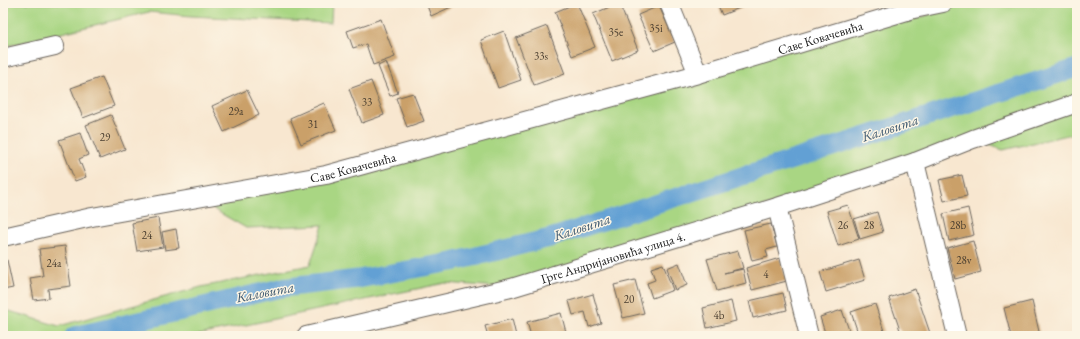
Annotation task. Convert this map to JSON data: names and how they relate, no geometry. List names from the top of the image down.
{
  "streets": {
    "street": ["Саве Ковачевића", "Грге Андријановића улица 4."]
  },
  "water": ["Каловита"],
  "house_numbers": [
    "35i",
    "35e",
    "33s",
    "33",
    "29a",
    "31",
    "29",
    "26",
    "28",
    "28b",
    "24",
    "28v",
    "24a",
    "4",
    "20",
    "4b"
  ]
}
